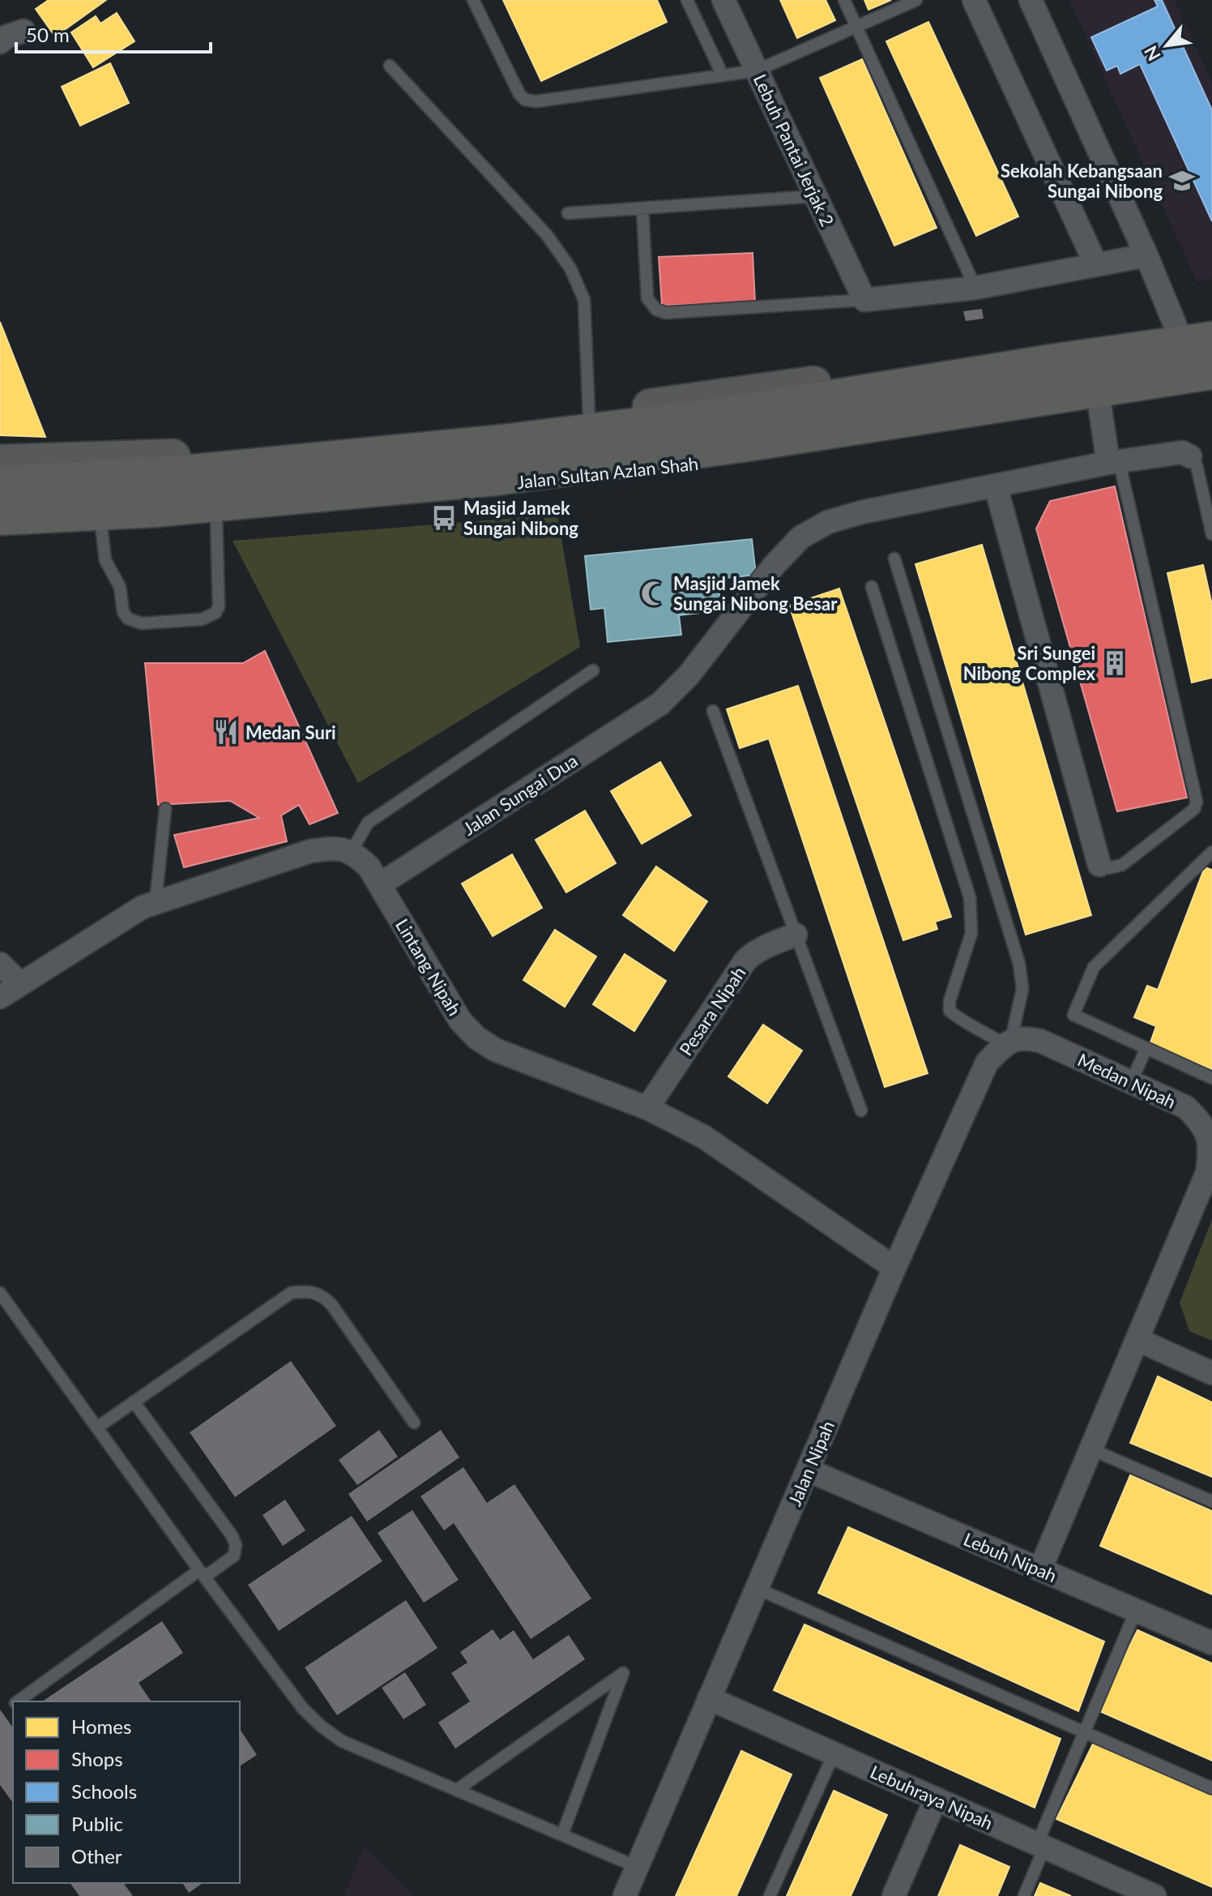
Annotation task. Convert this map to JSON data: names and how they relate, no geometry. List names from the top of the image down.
{
  "streets": {
    "highway": ["Jalan Sultan Azlan Shah"],
    "street": [
      "Lebuh Pantai Jerjak 2",
      "Jalan Sungai Dua",
      "Lintang Nipah",
      "Pesara Nipah",
      "Medan Nipah",
      "Jalan Nipah",
      "Lebuh Nipah",
      "Lebuhraya Nipah"
    ]
  },
  "crossings": [
    ["Jalan Sungai Dua", "Lintang Nipah"],
    ["Lintang Nipah", "Pesara Nipah"],
    ["Lintang Nipah", "Jalan Nipah"],
    ["Medan Nipah", "Jalan Nipah"],
    ["Medan Nipah", "Lebuh Nipah"],
    ["Jalan Nipah", "Lebuh Nipah"],
    ["Jalan Nipah", "Lebuhraya Nipah"]
  ],
  "places": {
    "school or university": ["Sekolah Kebangsaan Sungai Nibong"],
    "bus stop": ["Masjid Jamek Sungai Nibong"],
    "mosque": ["Masjid Jamek Sungai Nibong Besar"],
    "building": ["Sri Sungei Nibong Complex"],
    "restaurant": ["Medan Suri"]
  },
  "legend": [
    "Homes",
    "Shops",
    "Schools",
    "Public",
    "Other"
  ],
  "scale_bar": "50 m",
  "north": "bottom left"
}
